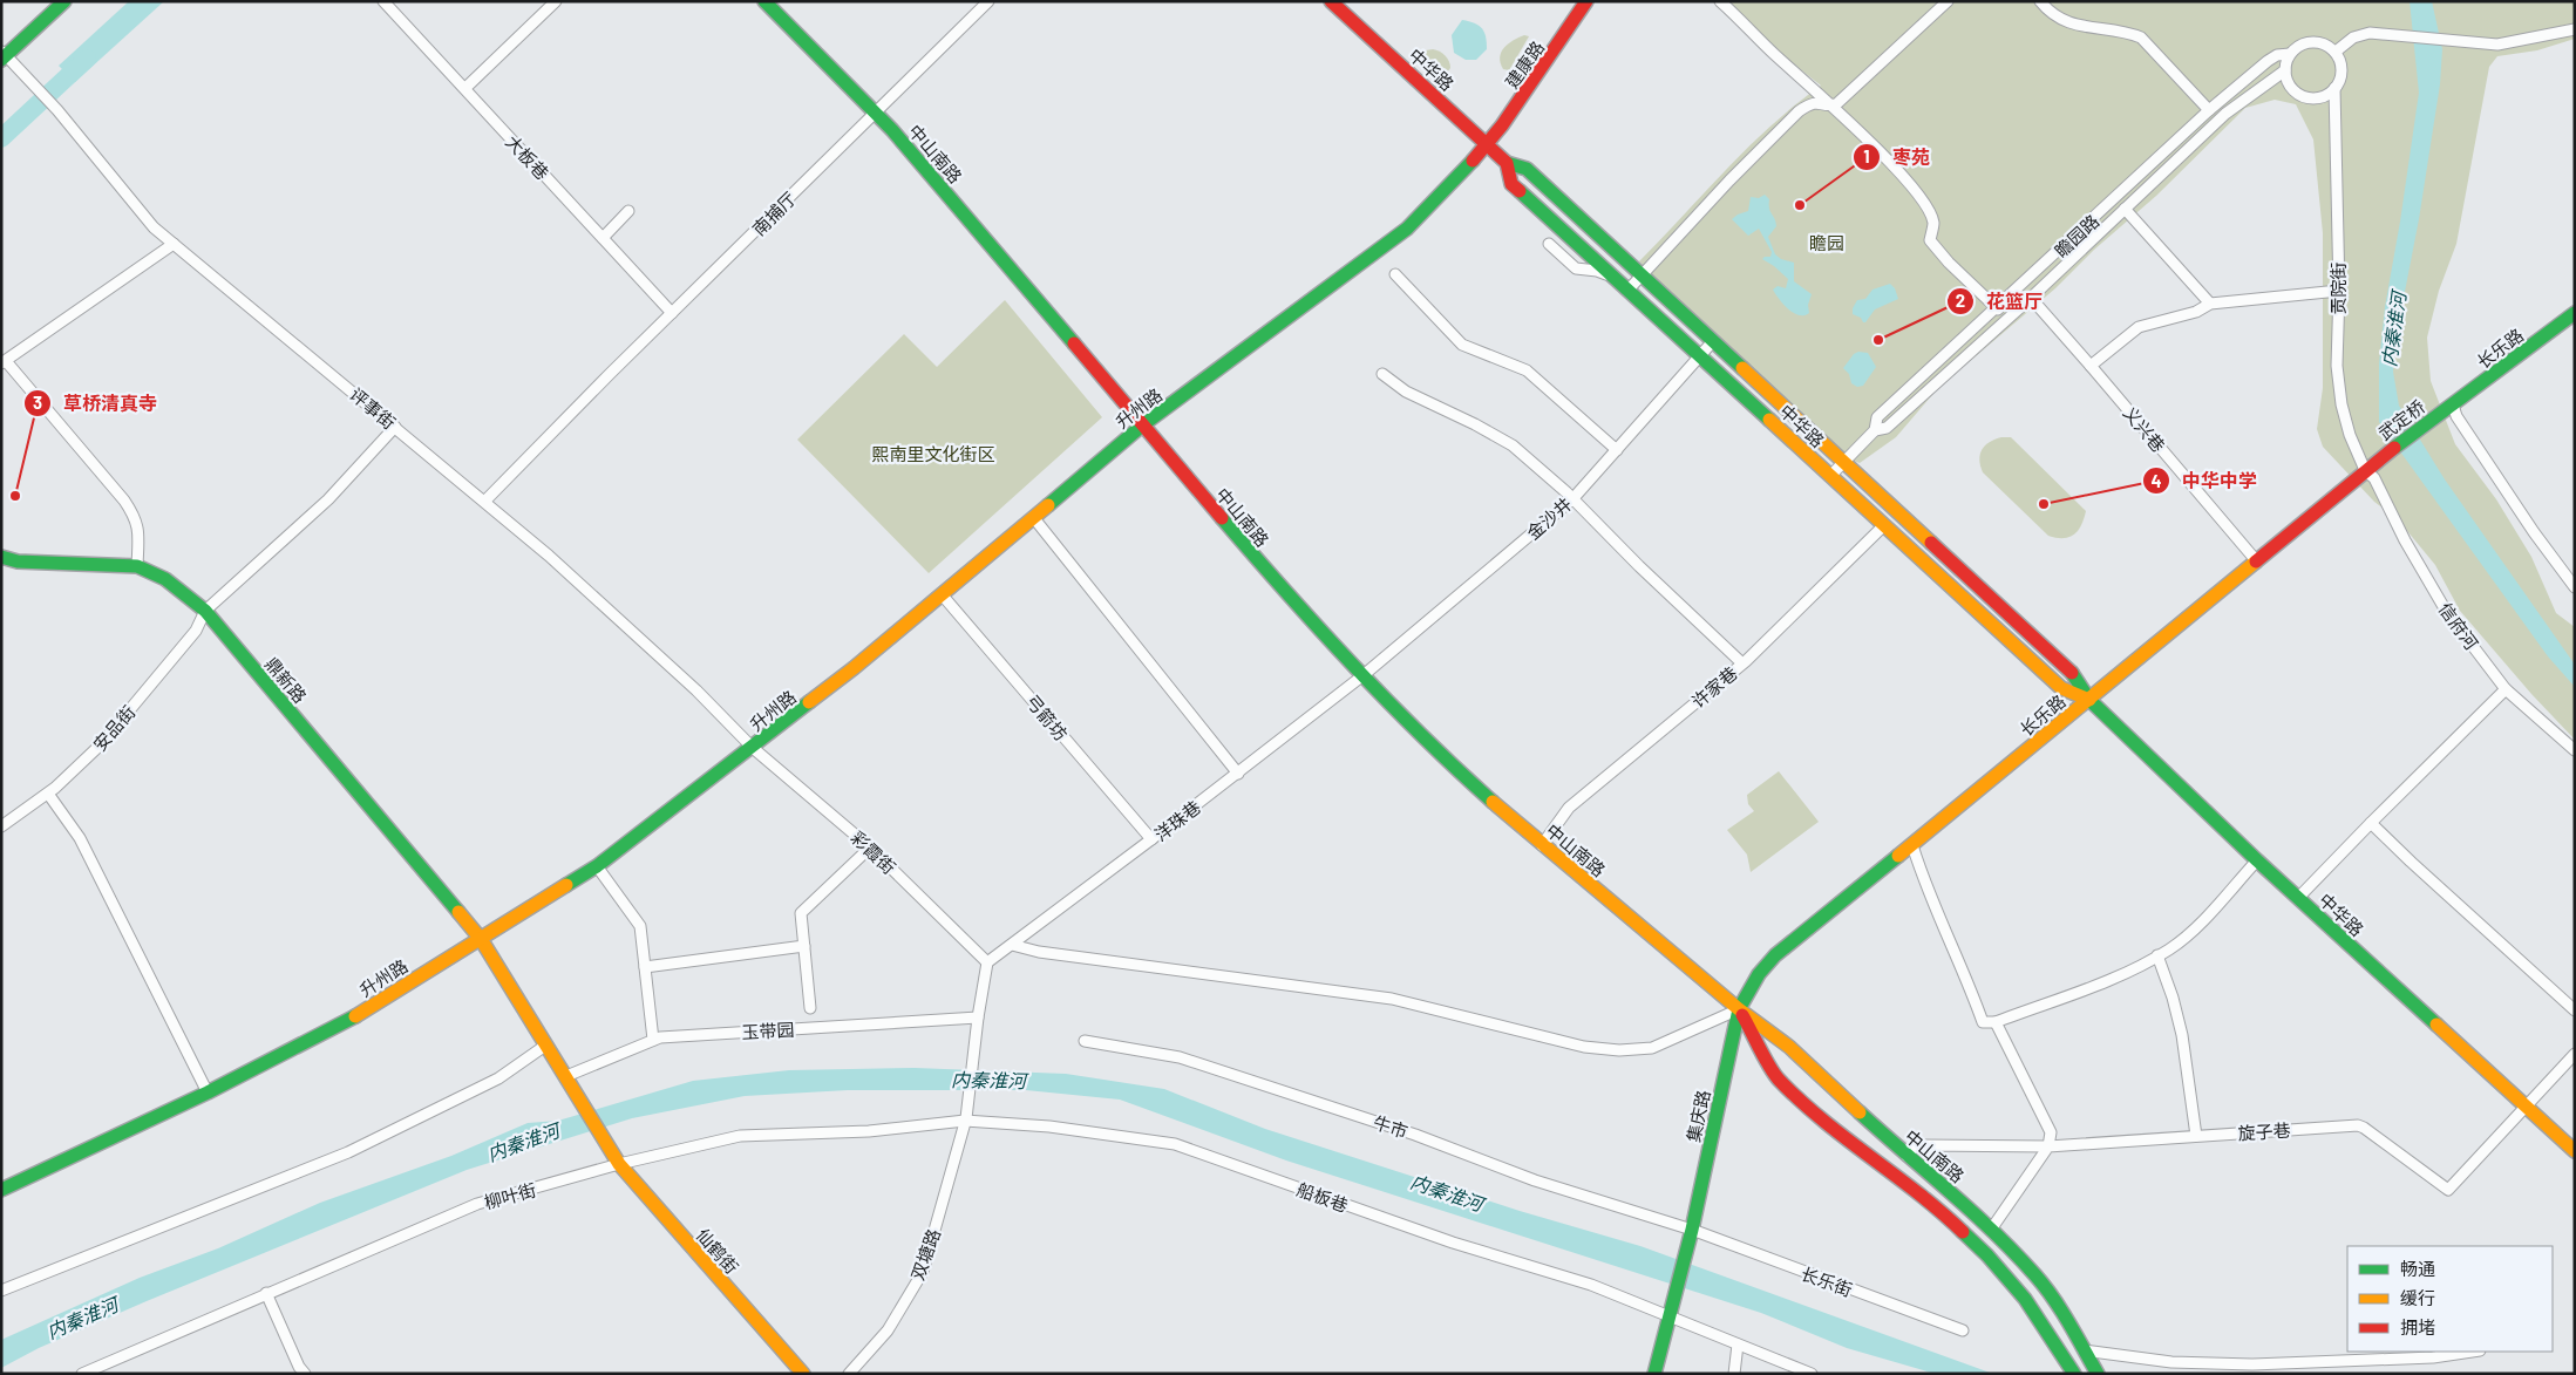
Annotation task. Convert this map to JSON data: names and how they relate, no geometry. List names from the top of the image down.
{
  "streets": {
    "main road": [
      "建康路",
      "中华路",
      "中山南路",
      "长乐路",
      "升州路",
      "武定桥",
      "鼎新路",
      "集庆路",
      "仙鹤街"
    ],
    "street": [
      "大板巷",
      "南捕厅",
      "瞻园路",
      "贡院街",
      "评事街",
      "义兴巷",
      "金沙井",
      "信府河",
      "许家巷",
      "弓箭坊",
      "安品街",
      "洋珠巷",
      "彩霞街",
      "玉带园",
      "牛市",
      "旋子巷",
      "柳叶街",
      "船板巷",
      "双塘路",
      "长乐街"
    ]
  },
  "crossings": [
    ["建康路", "中华路"],
    ["建康路", "升州路"],
    ["中华路", "瞻园路"],
    ["中华路", "长乐路"],
    ["中华路", "升州路"],
    ["中华路", "金沙井"],
    ["中华路", "许家巷"],
    ["中华路", "旋子巷"],
    ["中山南路", "南捕厅"],
    ["中山南路", "长乐路"],
    ["中山南路", "升州路"],
    ["中山南路", "金沙井"],
    ["中山南路", "许家巷"],
    ["中山南路", "洋珠巷"],
    ["中山南路", "集庆路"],
    ["中山南路", "旋子巷"],
    ["大板巷", "南捕厅"],
    ["南捕厅", "评事街"],
    ["瞻园路", "贡院街"],
    ["瞻园路", "义兴巷"],
    ["贡院街", "长乐路"],
    ["贡院街", "信府河"],
    ["长乐路", "武定桥"],
    ["长乐路", "义兴巷"],
    ["长乐路", "信府河"],
    ["长乐路", "集庆路"],
    ["评事街", "升州路"],
    ["评事街", "安品街"],
    ["评事街", "彩霞街"],
    ["升州路", "鼎新路"],
    ["升州路", "弓箭坊"],
    ["升州路", "彩霞街"],
    ["金沙井", "洋珠巷"],
    ["鼎新路", "安品街"],
    ["弓箭坊", "洋珠巷"],
    ["洋珠巷", "彩霞街"],
    ["玉带园", "仙鹤街"],
    ["玉带园", "双塘路"],
    ["集庆路", "牛市"],
    ["集庆路", "船板巷"],
    ["集庆路", "长乐街"],
    ["牛市", "长乐街"],
    ["柳叶街", "船板巷"],
    ["柳叶街", "仙鹤街"],
    ["柳叶街", "双塘路"],
    ["船板巷", "双塘路"]
  ],
  "water": ["内秦淮河"],
  "parks": ["瞻园", "熙南里文化街区"],
  "places": [
    "枣苑",
    "花篮厅",
    "草桥清真寺",
    "中华中学"
  ],
  "legend": ["畅通", "缓行", "拥堵"]
}
